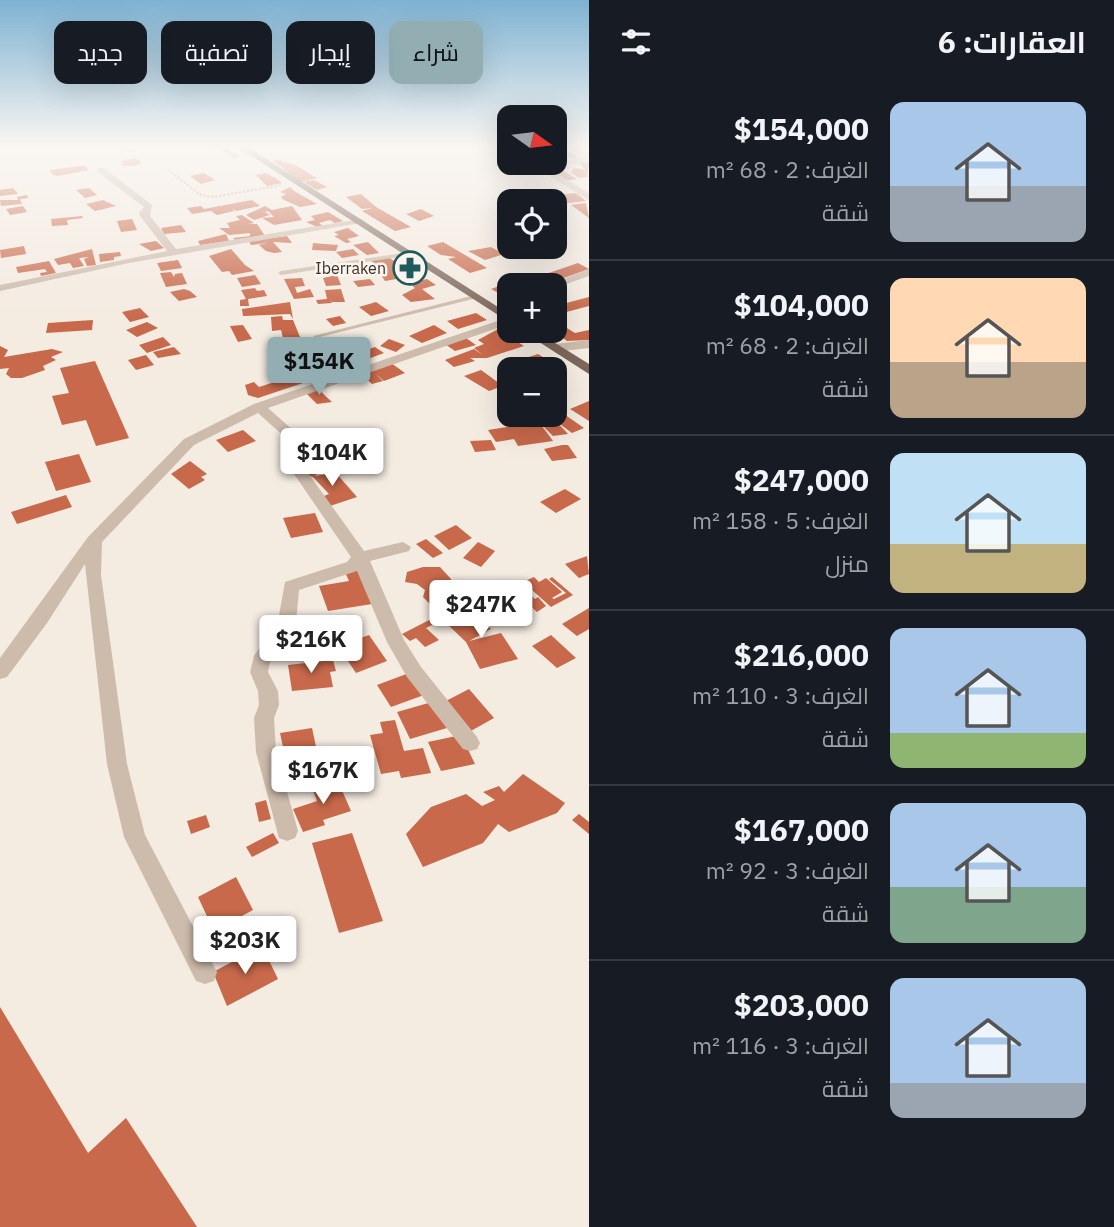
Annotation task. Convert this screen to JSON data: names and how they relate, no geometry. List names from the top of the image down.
{
  "places": {
    "pharmacy": ["Iberraken"]
  },
  "north": "right",
  "page": {
    "heading": "العقارات: 6",
    "chip": [
      "شراء",
      "إيجار",
      "تصفية",
      "جديد"
    ],
    "list": [
      {
        "name": "$154,000",
        "note": "الغرف: 2 · 68 m² · شقة"
      },
      {
        "name": "$104,000",
        "note": "الغرف: 2 · 68 m² · شقة"
      },
      {
        "name": "$247,000",
        "note": "الغرف: 5 · 158 m² · منزل"
      },
      {
        "name": "$216,000",
        "note": "الغرف: 3 · 110 m² · شقة"
      },
      {
        "name": "$167,000",
        "note": "الغرف: 3 · 92 m² · شقة"
      },
      {
        "name": "$203,000",
        "note": "الغرف: 3 · 116 m² · شقة"
      }
    ],
    "map_buttons": ["+", "−"],
    "price": [
      "$154K",
      "$104K",
      "$247K",
      "$216K",
      "$167K",
      "$203K"
    ]
  }
}
